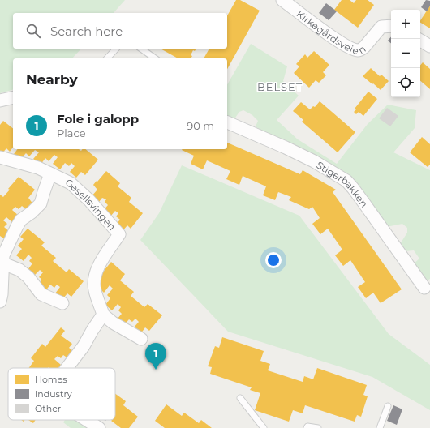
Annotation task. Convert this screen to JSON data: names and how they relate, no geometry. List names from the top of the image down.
{
  "streets": {
    "street": ["Kirkegårdsveien", "Stigerbakken", "Gesellsvingen"]
  },
  "districts": ["BELSET"],
  "legend": ["Homes", "Industry", "Other"],
  "page": {
    "map_buttons": ["+", "−"],
    "search": "Search here",
    "heading": "Nearby",
    "list": [
      {
        "mark": "1",
        "name": "Fole i galopp",
        "note": "Place",
        "value": "90 m"
      }
    ],
    "pins": "1"
  }
}
